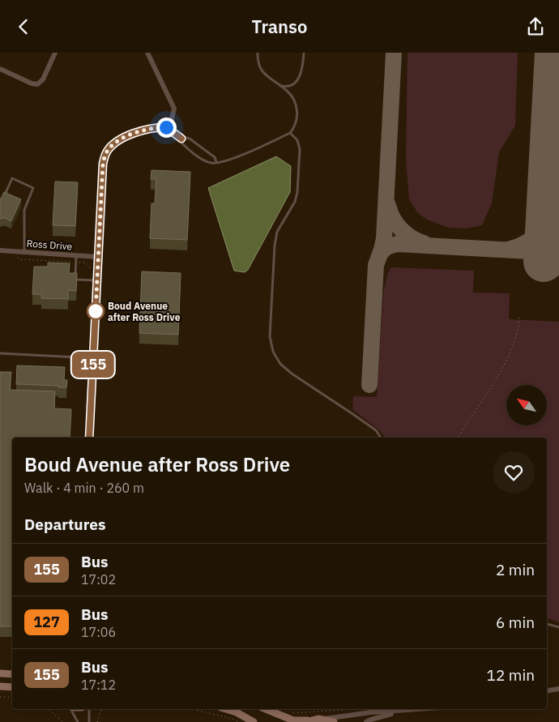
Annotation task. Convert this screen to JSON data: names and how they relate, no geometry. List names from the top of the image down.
{
  "streets": {
    "street": ["Ross Drive"]
  },
  "places": ["Boud Avenue after Ross Drive"],
  "lines": ["bus line 155"],
  "north": "top left",
  "page": {
    "header": "Transo",
    "on_map": "155",
    "heading": [
      ["Boud Avenue after Ross Drive", "Walk · 4 min · 260 m"],
      "Departures"
    ],
    "list": [
      {
        "mark": "155",
        "name": "Bus",
        "note": "17:02",
        "value": "2 min"
      },
      {
        "mark": "127",
        "name": "Bus",
        "note": "17:06",
        "value": "6 min"
      },
      {
        "mark": "155",
        "name": "Bus",
        "note": "17:12",
        "value": "12 min"
      }
    ]
  }
}
